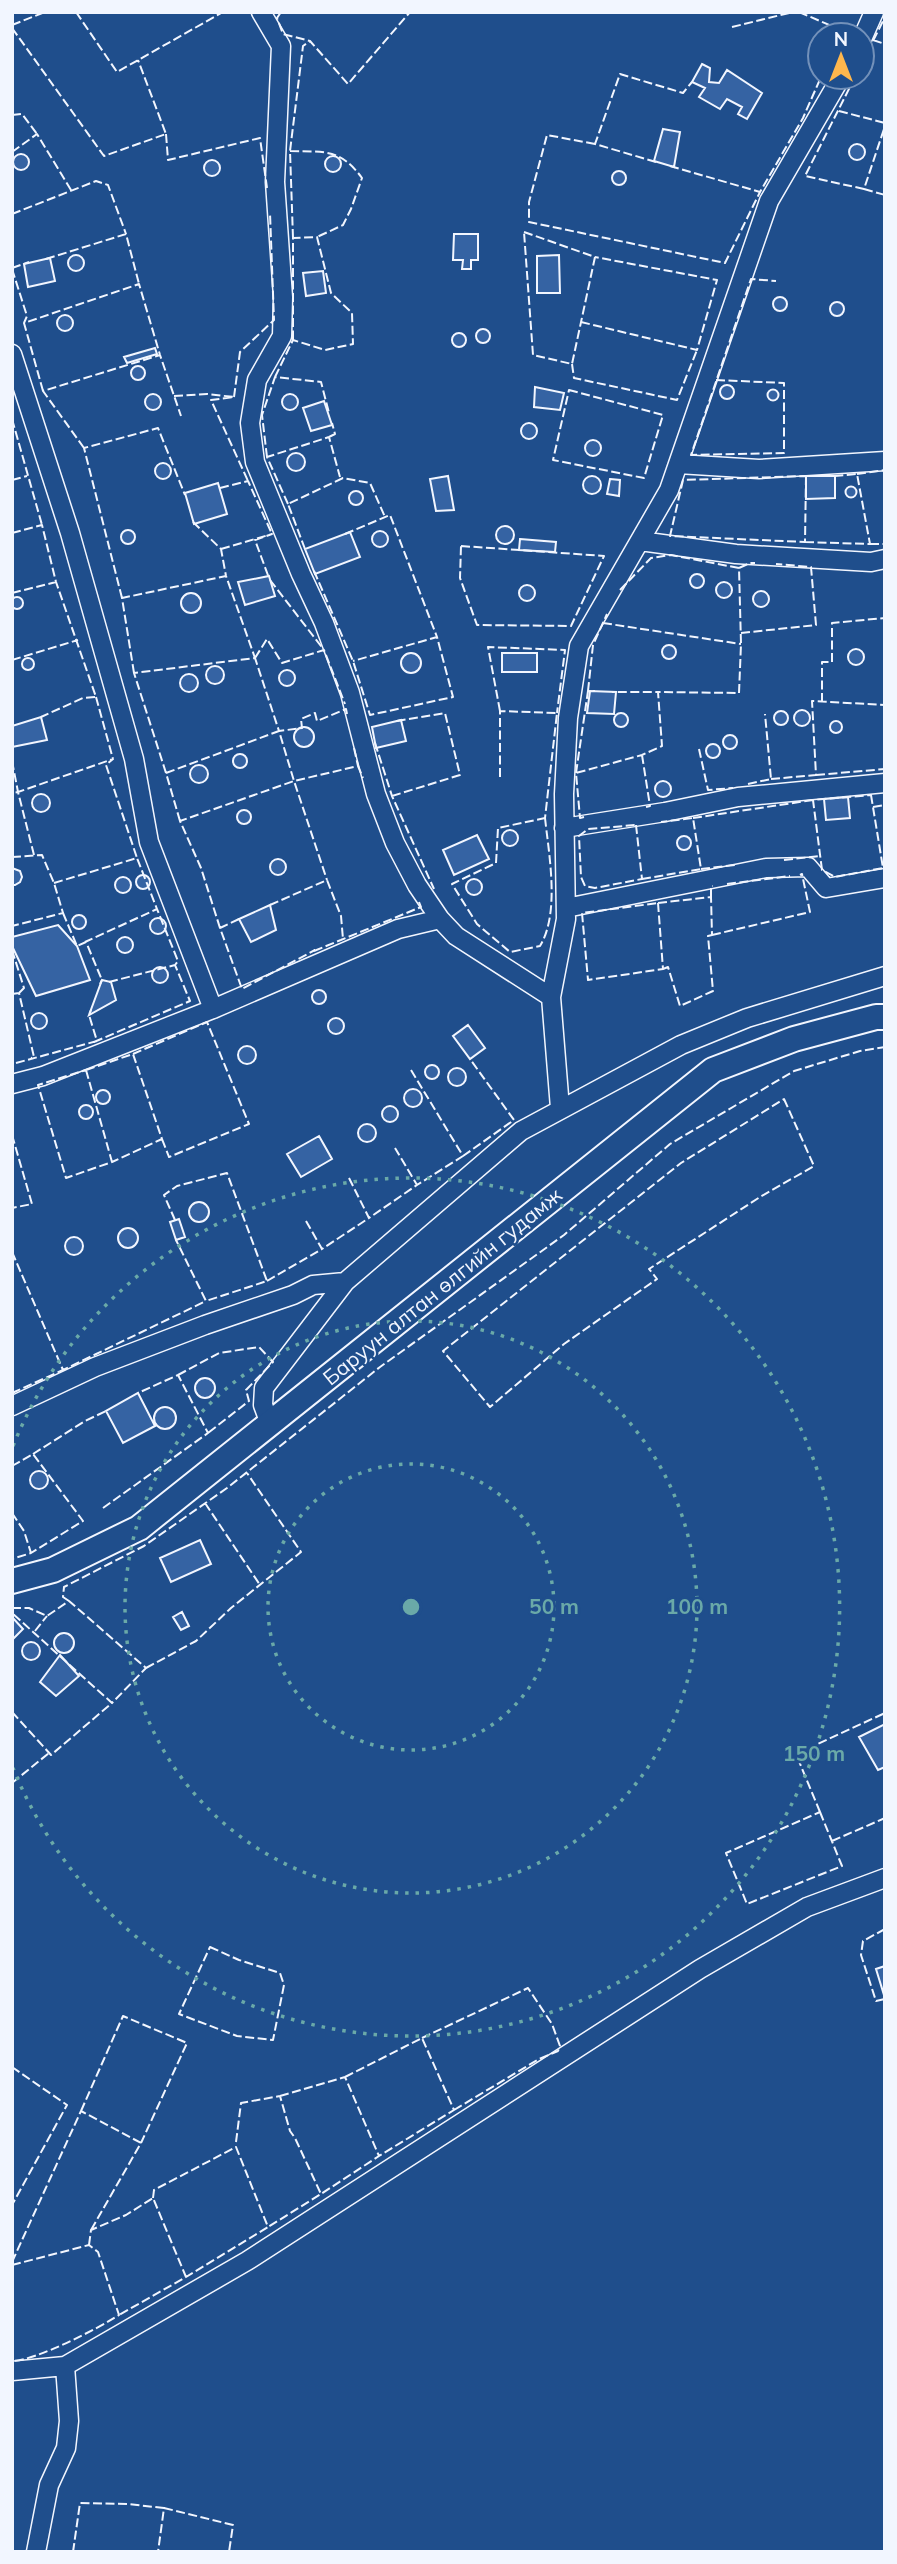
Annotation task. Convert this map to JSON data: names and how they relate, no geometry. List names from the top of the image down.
{
  "streets": {
    "main road": ["Баруун алтан өлгийн гудамж"]
  },
  "north": "top",
  "rings": ["50 m", "100 m", "150 m"]
}
